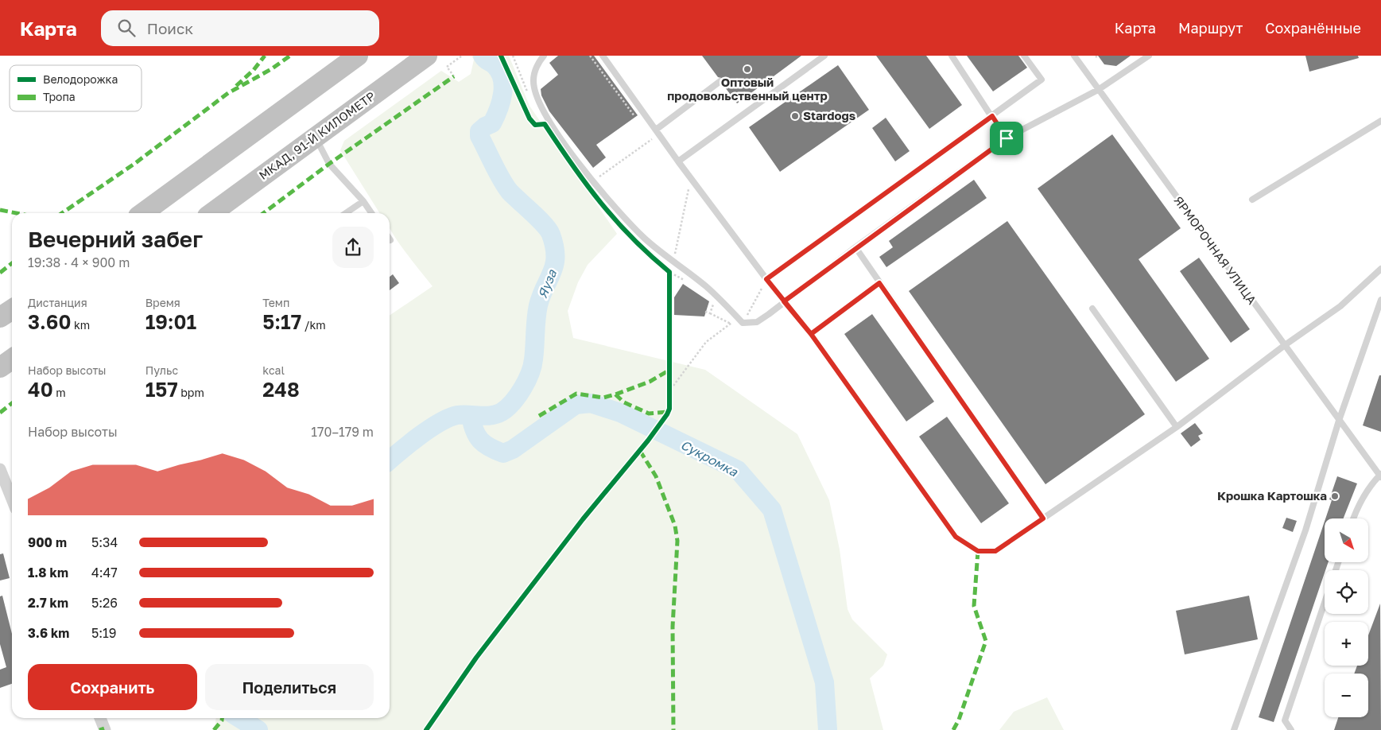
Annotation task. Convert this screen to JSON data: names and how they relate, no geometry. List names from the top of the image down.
{
  "streets": {
    "highway": ["МКАД, 91-Й КИЛОМЕТР"],
    "lane": ["ЯРМОРОЧНАЯ УЛИЦА"]
  },
  "water": ["Яуза", "Сукромка"],
  "places": ["Оптовый продовольственный центр", "Stardogs", "Крошка Картошка"],
  "legend": ["Велодорожка", "Тропа"],
  "north": "bottom right",
  "page": {
    "header": "Карта",
    "search": "Поиск",
    "nav": ["Карта", "Маршрут", "Сохранённые"],
    "heading": ["Вечерний забег", "19:38 · 4 × 900 m"],
    "stats": [
      ["Дистанция", "3.60 km"],
      ["Время", "19:01"],
      ["Темп", "5:17 /km"],
      ["Набор высоты", "40 m"],
      ["Пульс", "157 bpm"],
      ["kcal", "248"]
    ],
    "chart": ["Набор высоты", "170–179 m"],
    "map_buttons": ["+", "−"],
    "list": [
      {
        "name": "900 m",
        "note": "5:34"
      },
      {
        "name": "1.8 km",
        "note": "4:47"
      },
      {
        "name": "2.7 km",
        "note": "5:26"
      },
      {
        "name": "3.6 km",
        "note": "5:19"
      }
    ],
    "buttons": ["Сохранить", "Поделиться"]
  }
}
